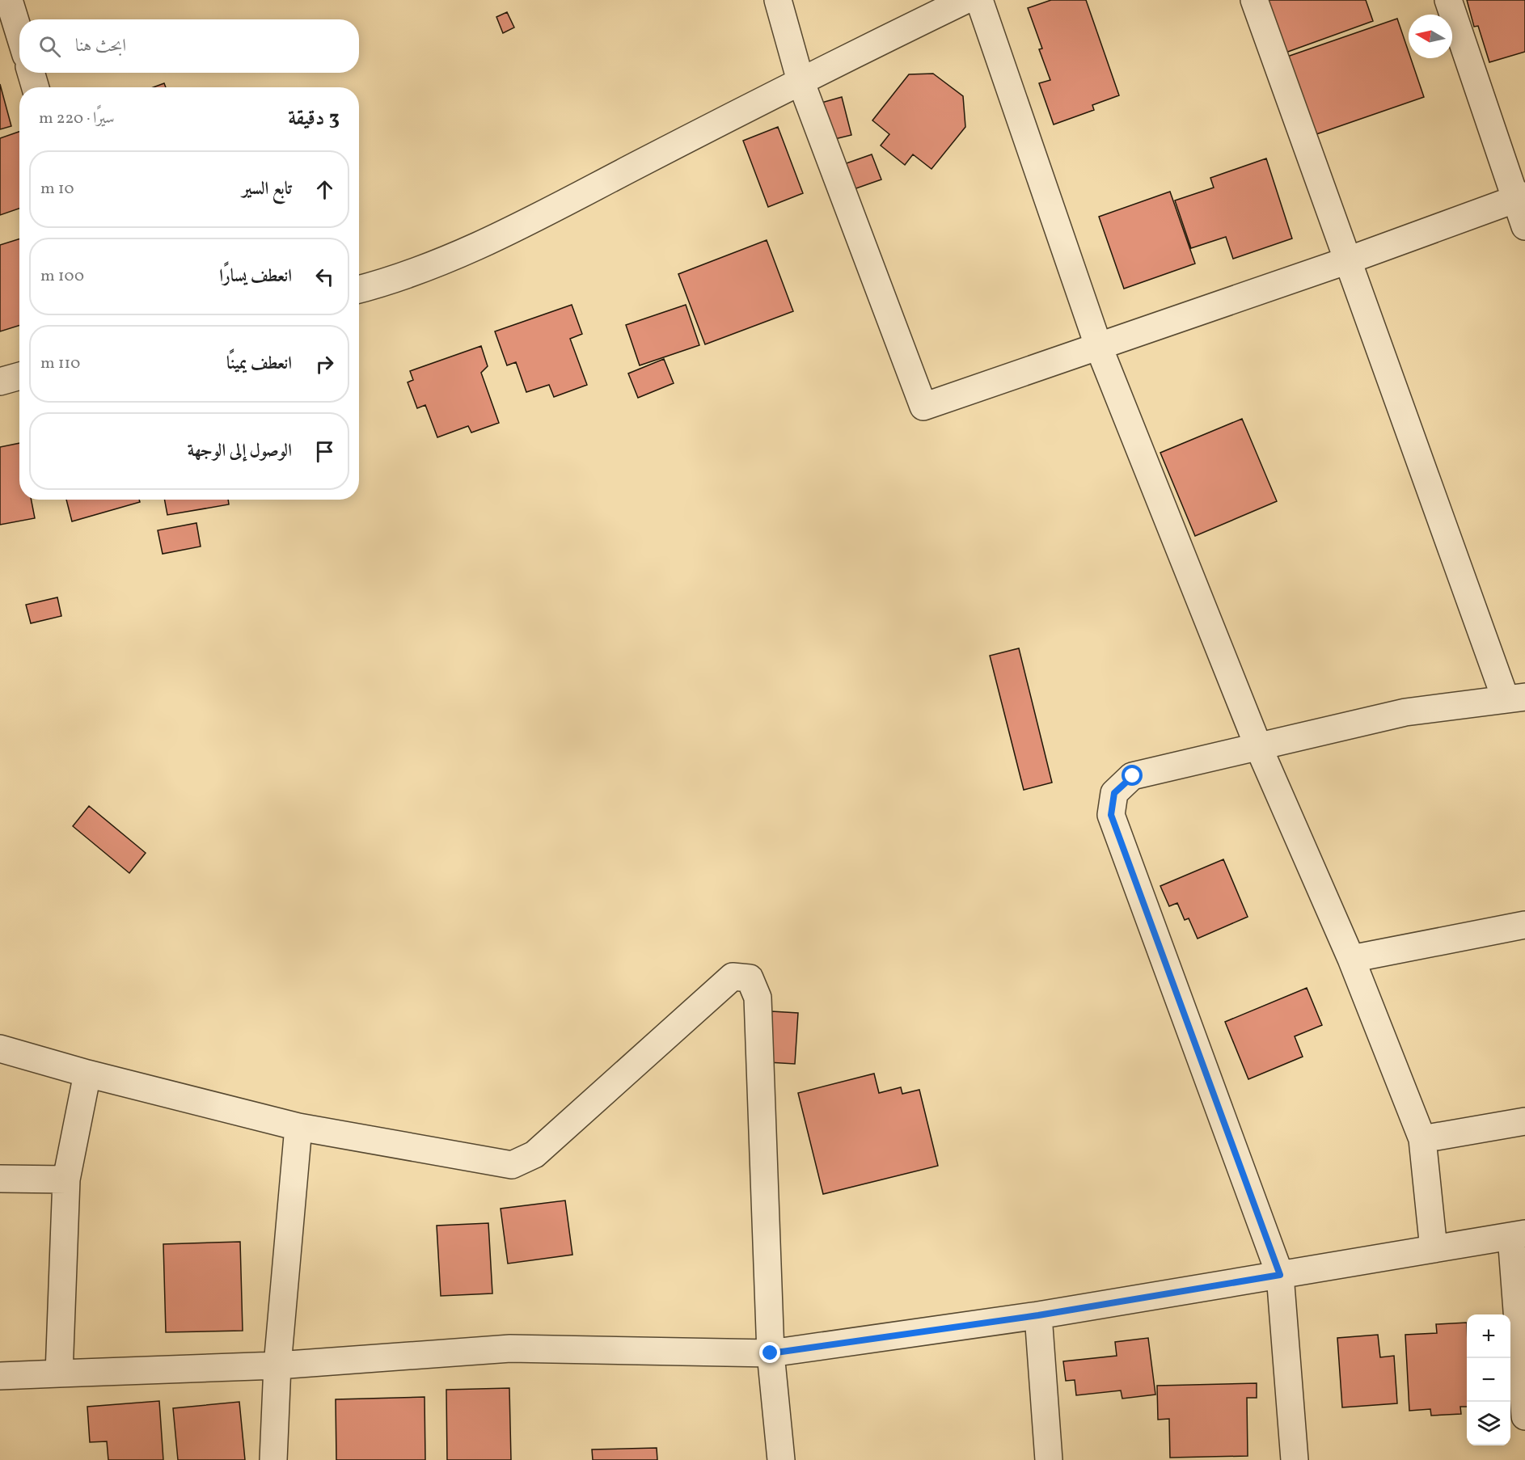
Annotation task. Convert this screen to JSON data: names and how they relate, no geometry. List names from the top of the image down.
{
  "north": "left",
  "page": {
    "search": "ابحث هنا",
    "heading": ["3 دقيقة", "سيرًا · 220 m"],
    "list": [
      ["تابع السير", "10 m"],
      ["انعطف يسارًا", "100 m"],
      ["انعطف يمينًا", "110 m"],
      "الوصول إلى الوجهة"
    ],
    "map_buttons": ["+", "−"]
  }
}
